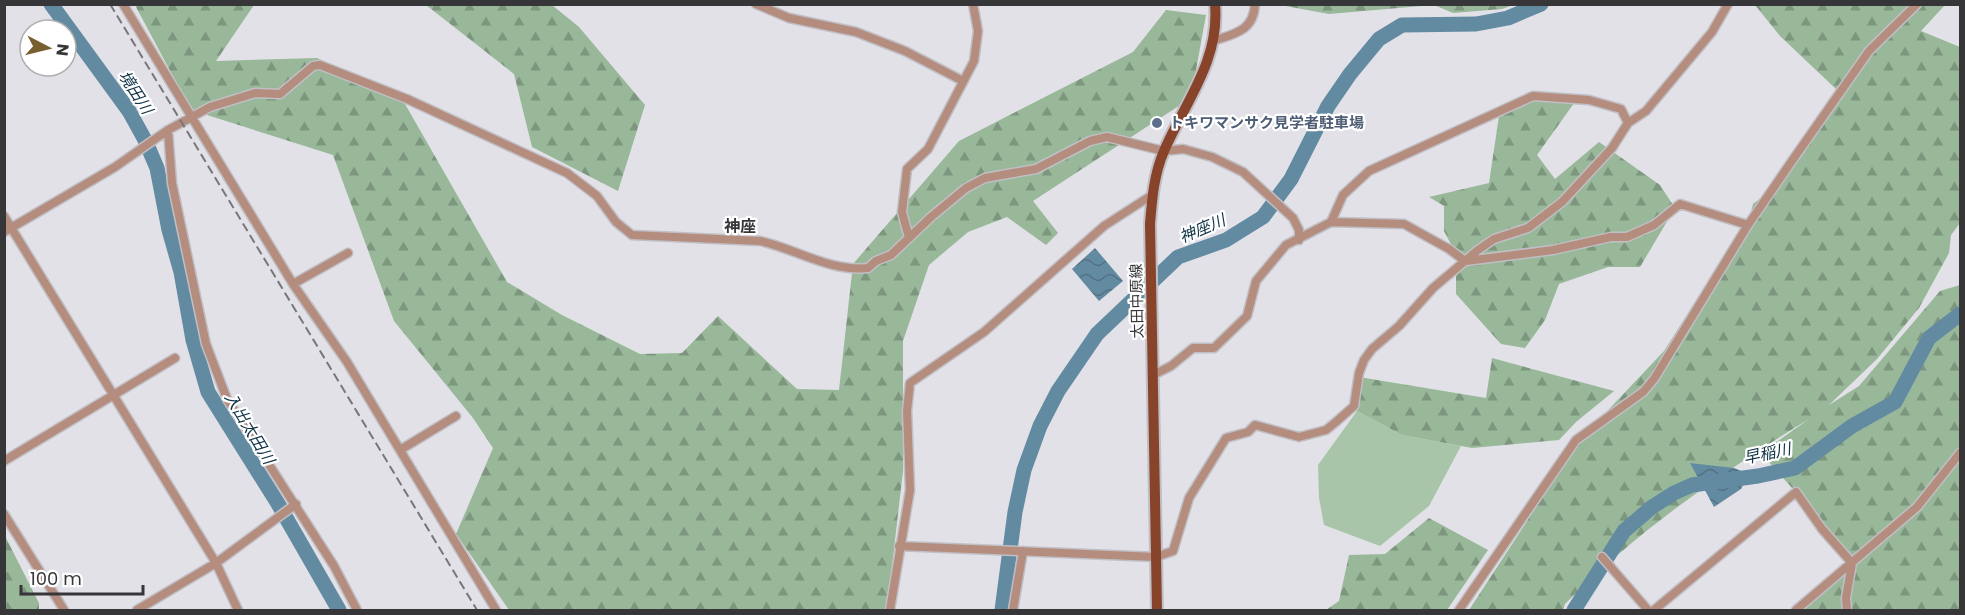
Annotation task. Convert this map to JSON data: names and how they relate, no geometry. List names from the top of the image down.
{
  "streets": {
    "main road": ["太田中原線"]
  },
  "districts": ["神座"],
  "water": [
    "境田川",
    "神座川",
    "入出太田川",
    "早稲川"
  ],
  "places": ["トキワマンサク見学者駐車場"],
  "scale_bar": "100 m",
  "north": "right"
}
